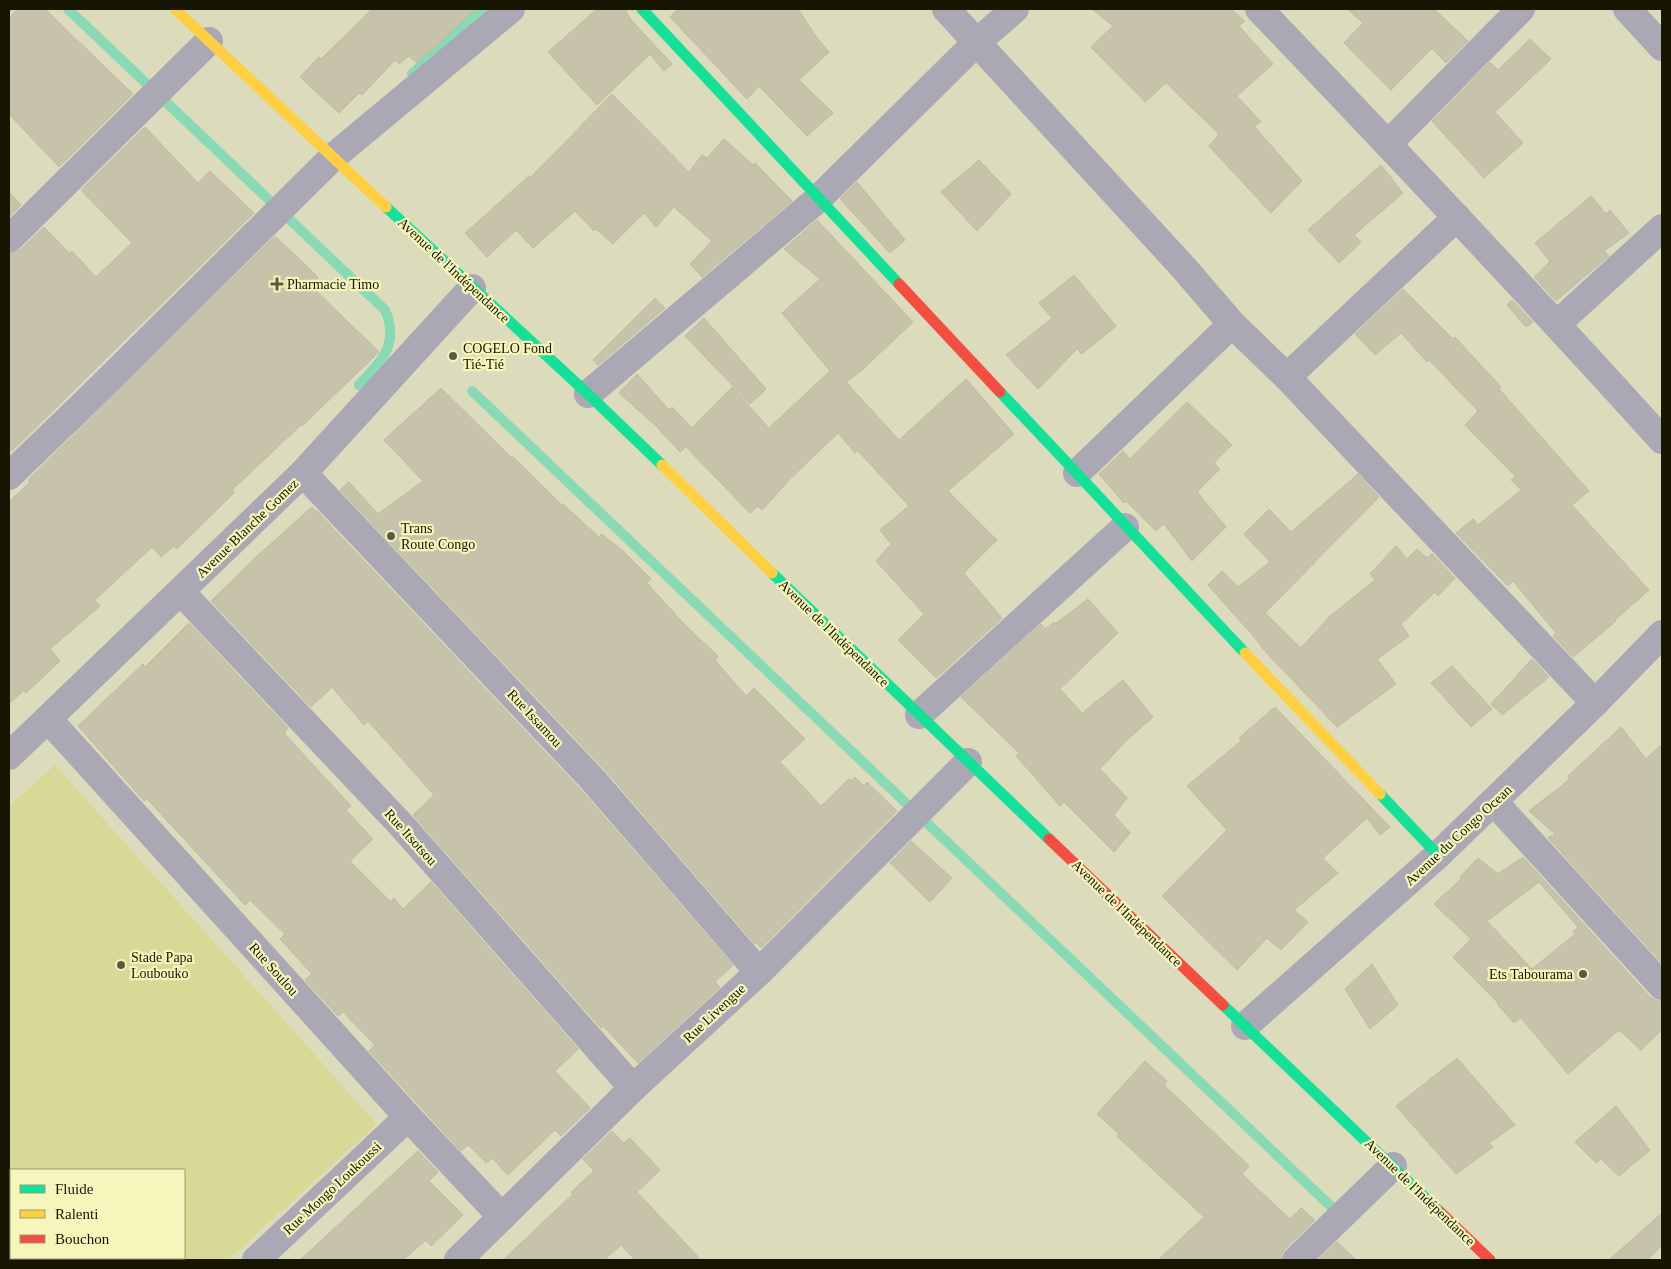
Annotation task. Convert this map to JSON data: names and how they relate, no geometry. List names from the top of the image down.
{
  "streets": {
    "street": [
      "Avenue de l'Indépendance",
      "Avenue Blanche Gomez",
      "Rue Issamou",
      "Avenue du Congo Ocean",
      "Rue Itsotsou",
      "Rue Soulou",
      "Rue Livengue",
      "Rue Mongo Loukoussi"
    ]
  },
  "crossings": [
    ["Avenue de l'Indépendance", "Avenue Blanche Gomez"],
    ["Avenue de l'Indépendance", "Avenue du Congo Ocean"],
    ["Avenue de l'Indépendance", "Rue Livengue"],
    ["Avenue Blanche Gomez", "Rue Issamou"],
    ["Avenue Blanche Gomez", "Rue Itsotsou"],
    ["Avenue Blanche Gomez", "Rue Soulou"],
    ["Rue Issamou", "Rue Livengue"],
    ["Rue Itsotsou", "Rue Livengue"],
    ["Rue Soulou", "Rue Livengue"],
    ["Rue Soulou", "Rue Mongo Loukoussi"]
  ],
  "places": {
    "health": ["Pharmacie Timo"],
    "other": [
      "COGELO Fond Tié-Tié",
      "Trans Route Congo",
      "Stade Papa Loubouko",
      "Ets Tabourama"
    ]
  },
  "legend": ["Fluide", "Ralenti", "Bouchon"]
}
